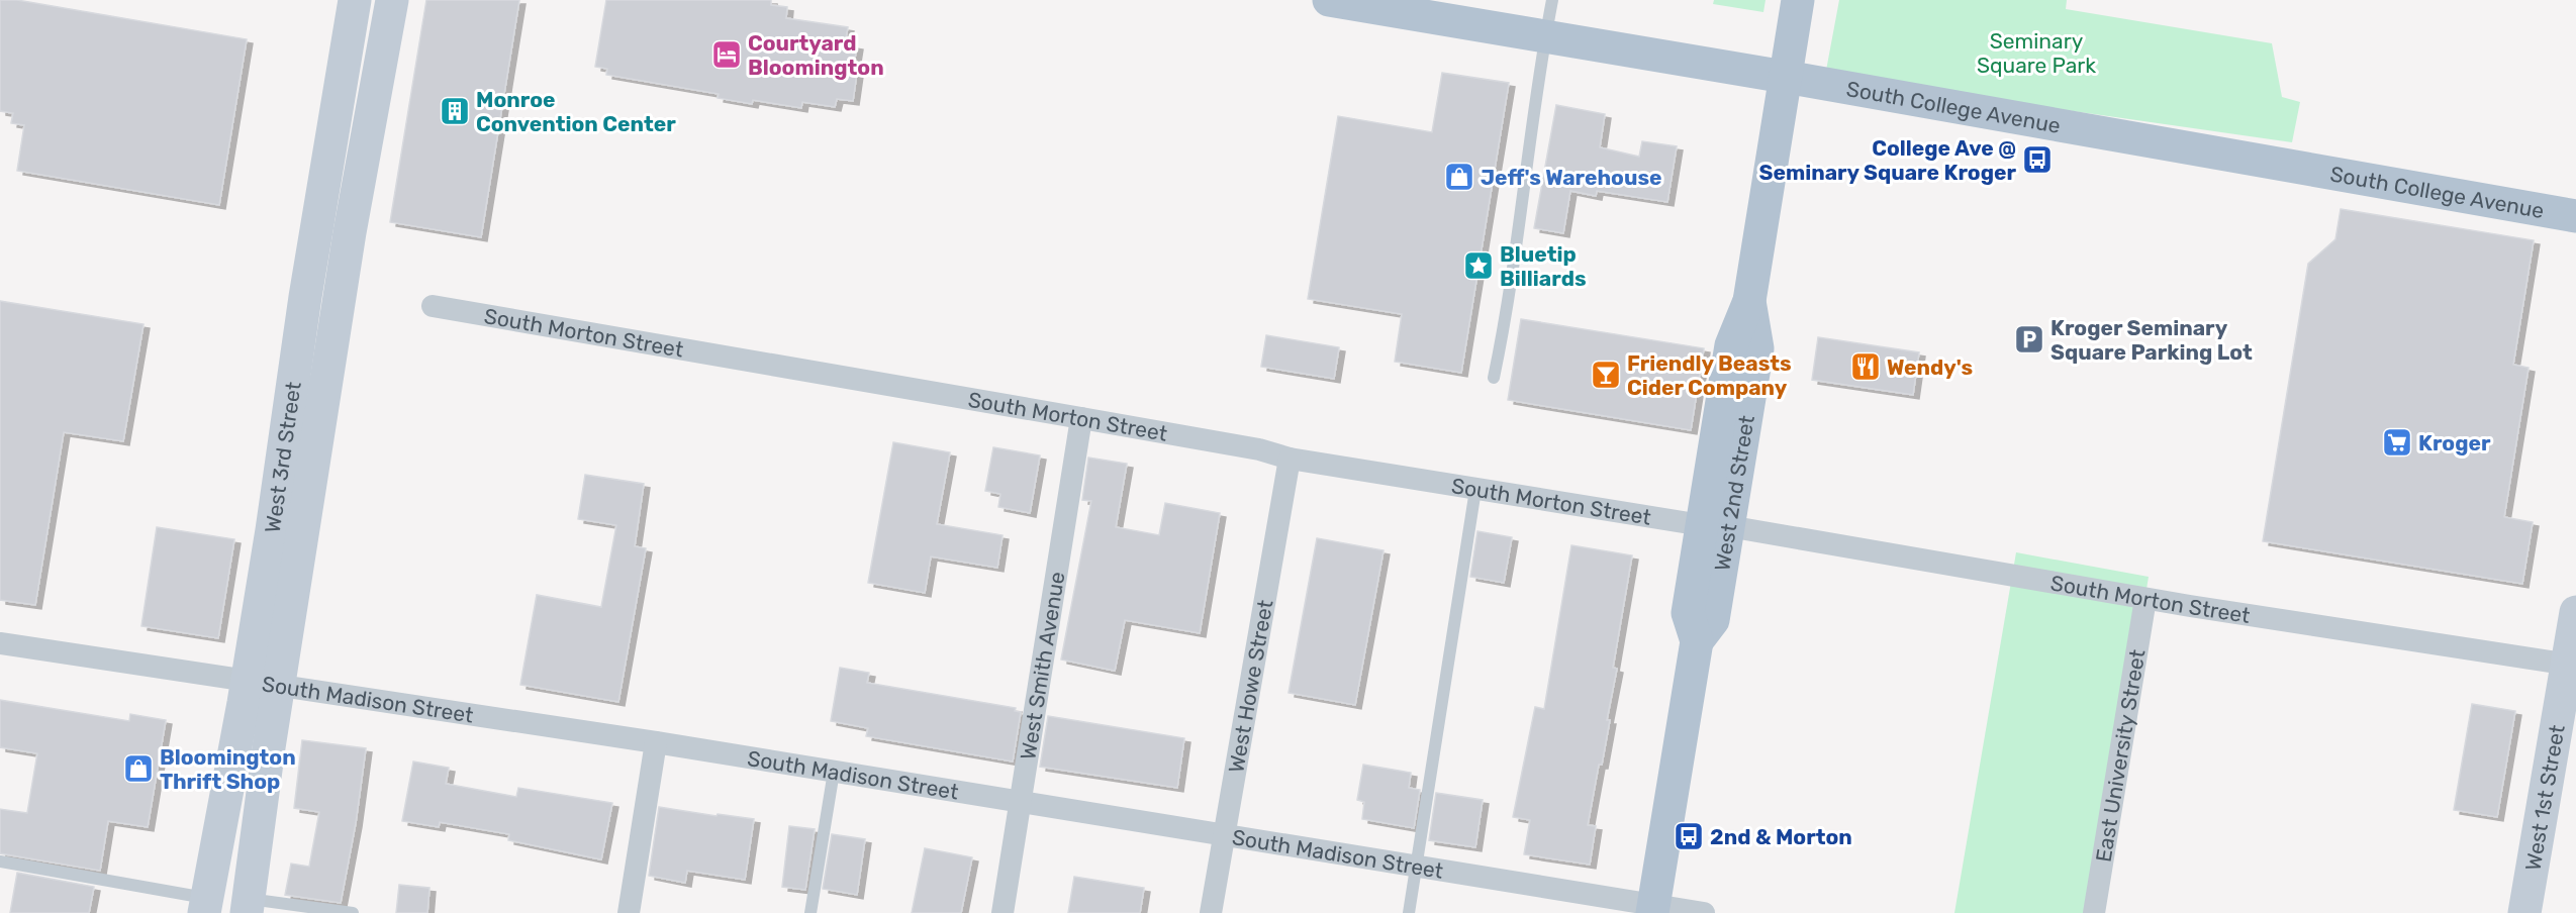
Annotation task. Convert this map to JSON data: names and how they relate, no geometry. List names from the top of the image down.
{
  "streets": {
    "main road": ["South College Avenue", "West 2nd Street"],
    "street": [
      "South Morton Street",
      "West 3rd Street",
      "West Smith Avenue",
      "West Howe Street",
      "South Madison Street",
      "East University Street",
      "West 1st Street"
    ]
  },
  "crossings": [
    ["South College Avenue", "West 2nd Street"],
    ["South Morton Street", "West 2nd Street"],
    ["South Morton Street", "West Smith Avenue"],
    ["South Morton Street", "West Howe Street"],
    ["South Morton Street", "East University Street"],
    ["South Morton Street", "West 1st Street"],
    ["West 3rd Street", "South Madison Street"],
    ["West 2nd Street", "South Madison Street"],
    ["West Smith Avenue", "South Madison Street"],
    ["West Howe Street", "South Madison Street"]
  ],
  "parks": ["Seminary Square Park"],
  "places": {
    "hotel": ["Courtyard Bloomington"],
    "building": ["Monroe Convention Center"],
    "bus stop": ["College Ave @ Seminary Square Kroger", "2nd & Morton"],
    "shop": ["Jeff's Warehouse", "Bloomington Thrift Shop"],
    "place": ["Bluetip Billiards"],
    "parking": ["Kroger Seminary Square Parking Lot"],
    "restaurant": ["Wendy's"],
    "bar": ["Friendly Beasts Cider Company"],
    "supermarket": ["Kroger"]
  }
}
